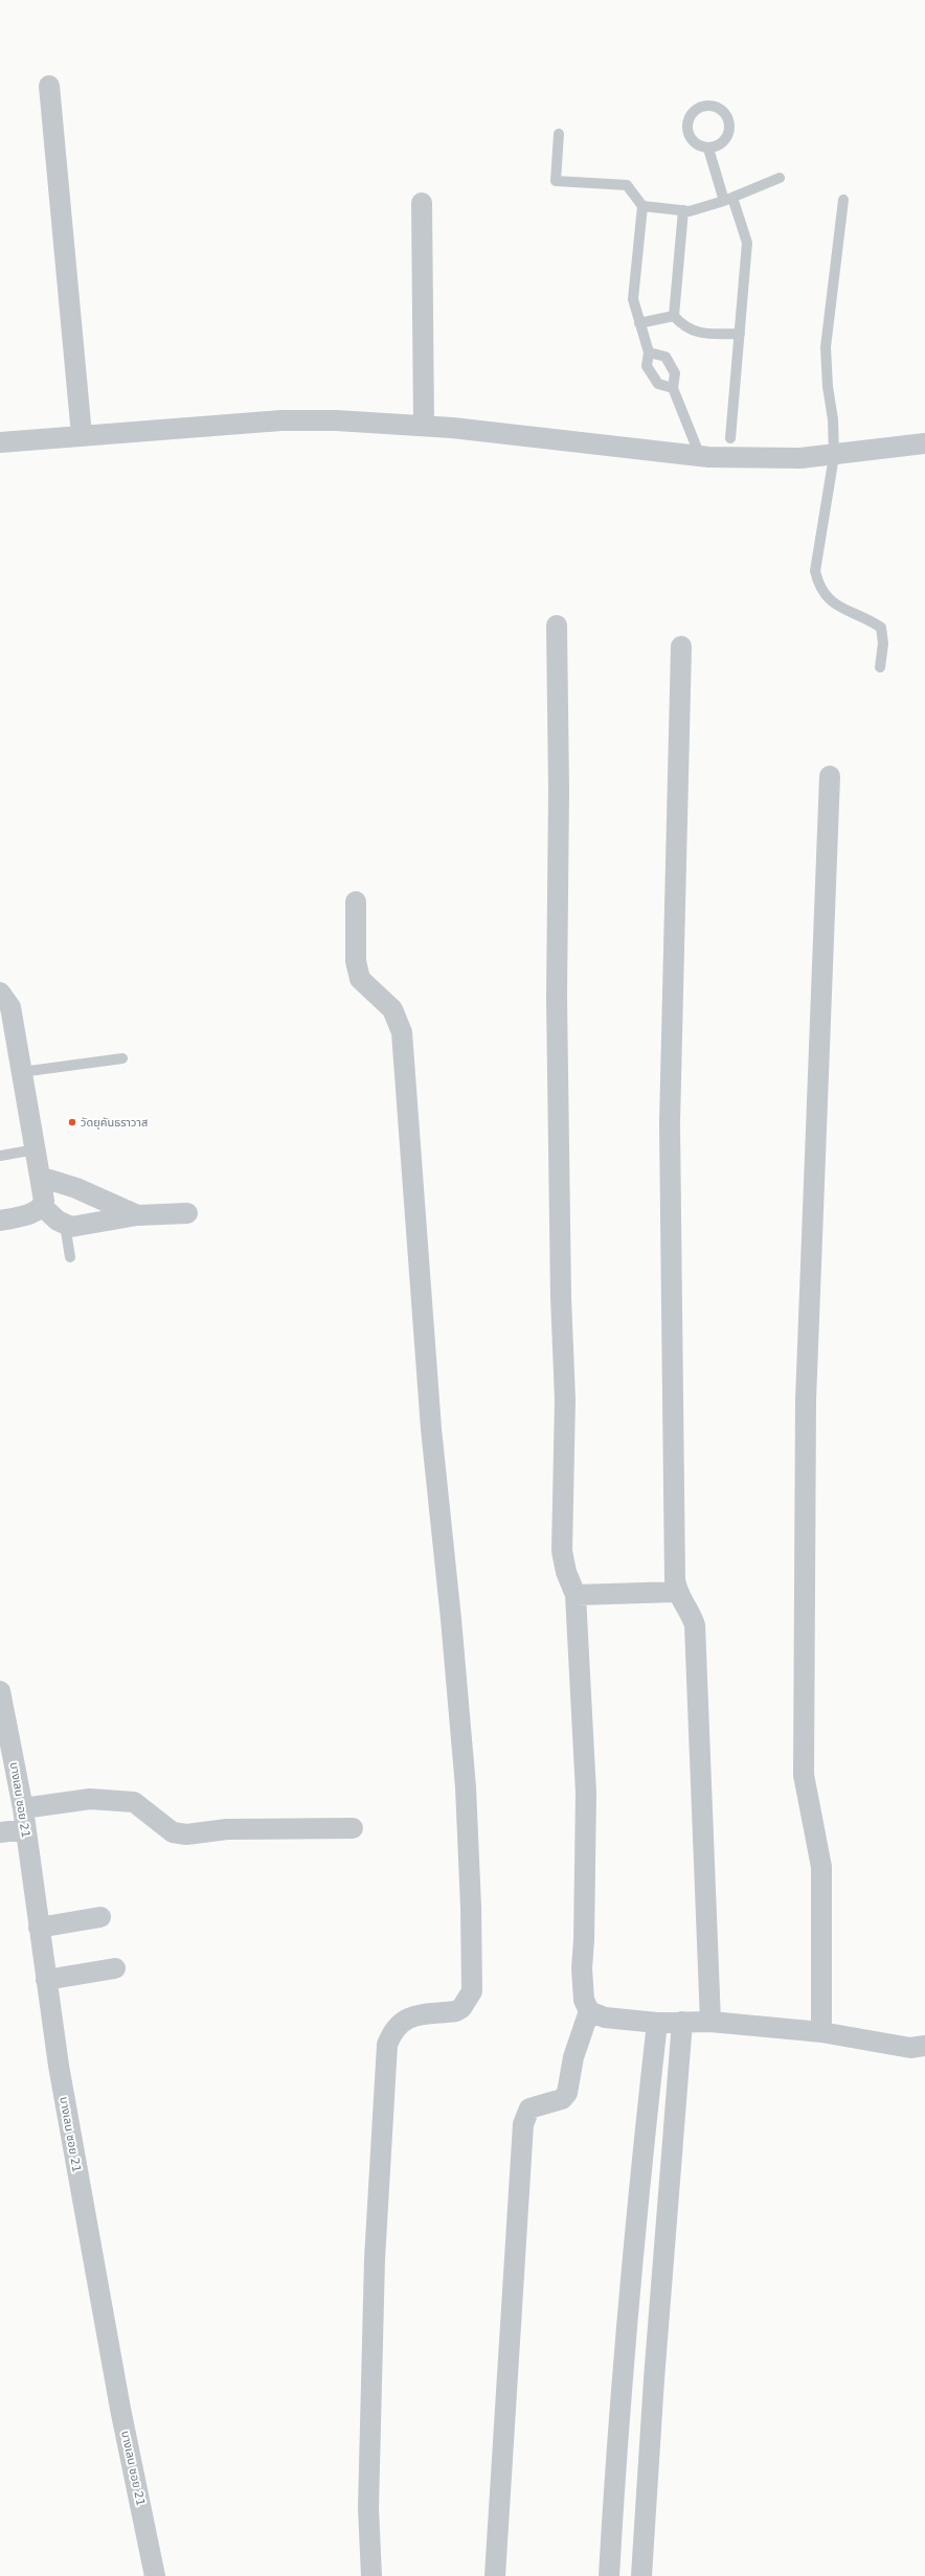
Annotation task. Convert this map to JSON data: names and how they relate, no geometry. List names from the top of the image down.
{
  "streets": {
    "street": ["บางเลน ซอย 21"]
  },
  "places": ["วัดยุคันธราวาส"]
}
